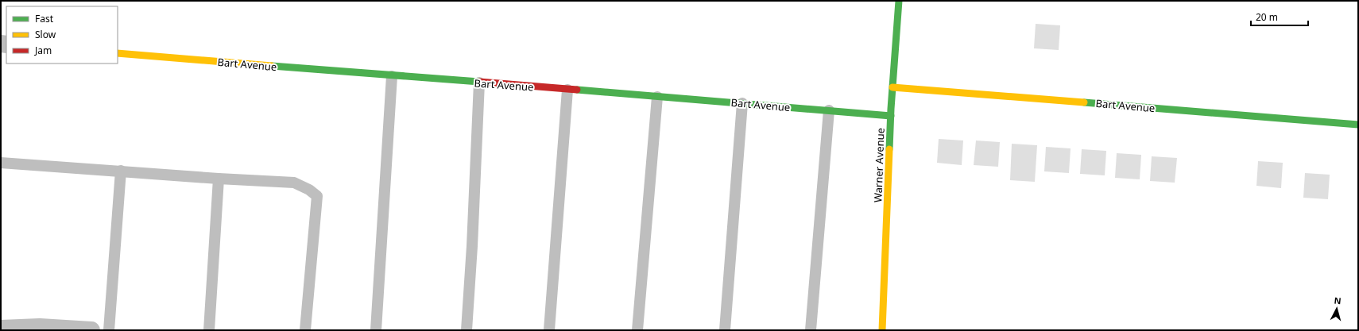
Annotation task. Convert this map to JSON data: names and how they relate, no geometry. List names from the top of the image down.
{
  "streets": {
    "street": ["Bart Avenue", "Warner Avenue"]
  },
  "crossings": [
    ["Bart Avenue", "Warner Avenue"]
  ],
  "legend": ["Fast", "Slow", "Jam"],
  "scale_bar": "20 m",
  "north": "top"
}
